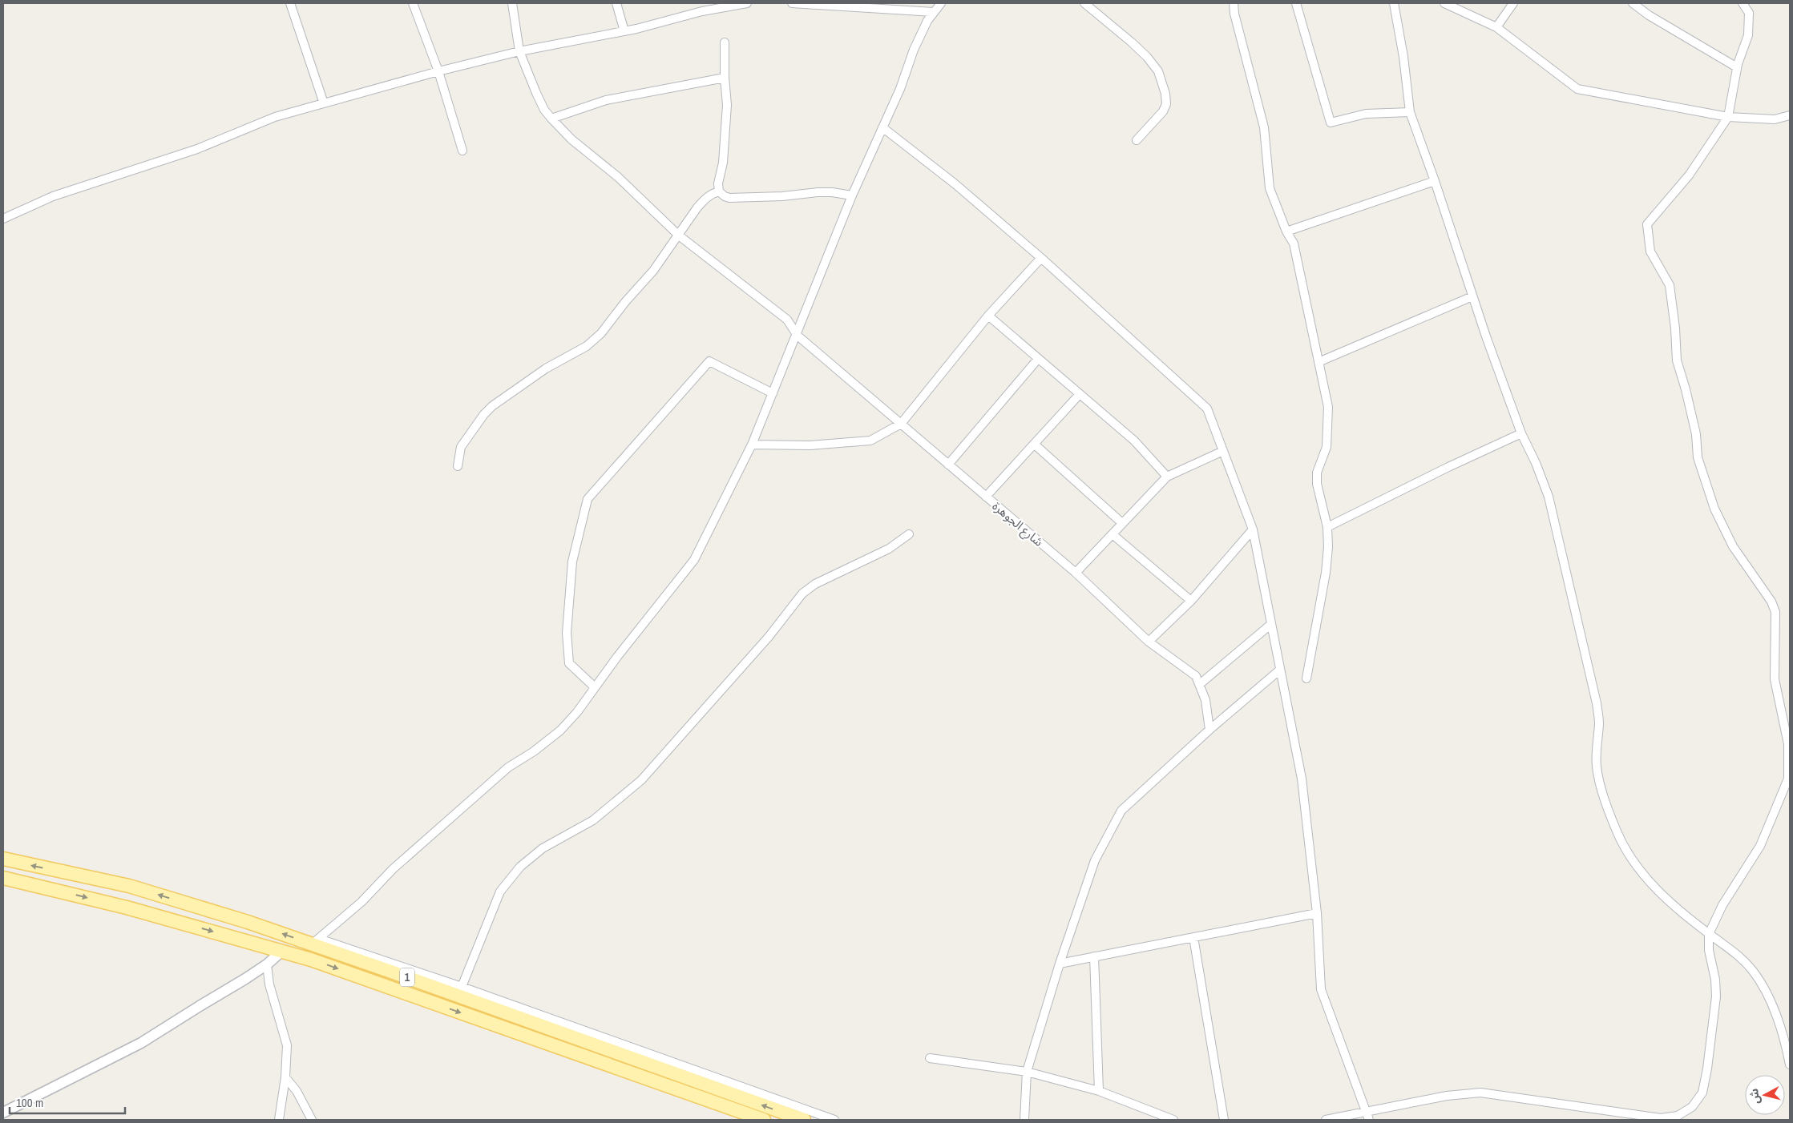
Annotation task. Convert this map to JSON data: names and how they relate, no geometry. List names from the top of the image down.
{
  "streets": {
    "main road": ["1"],
    "street": ["شارع الجوهرة"]
  },
  "scale_bar": "100 m",
  "north": "left"
}
